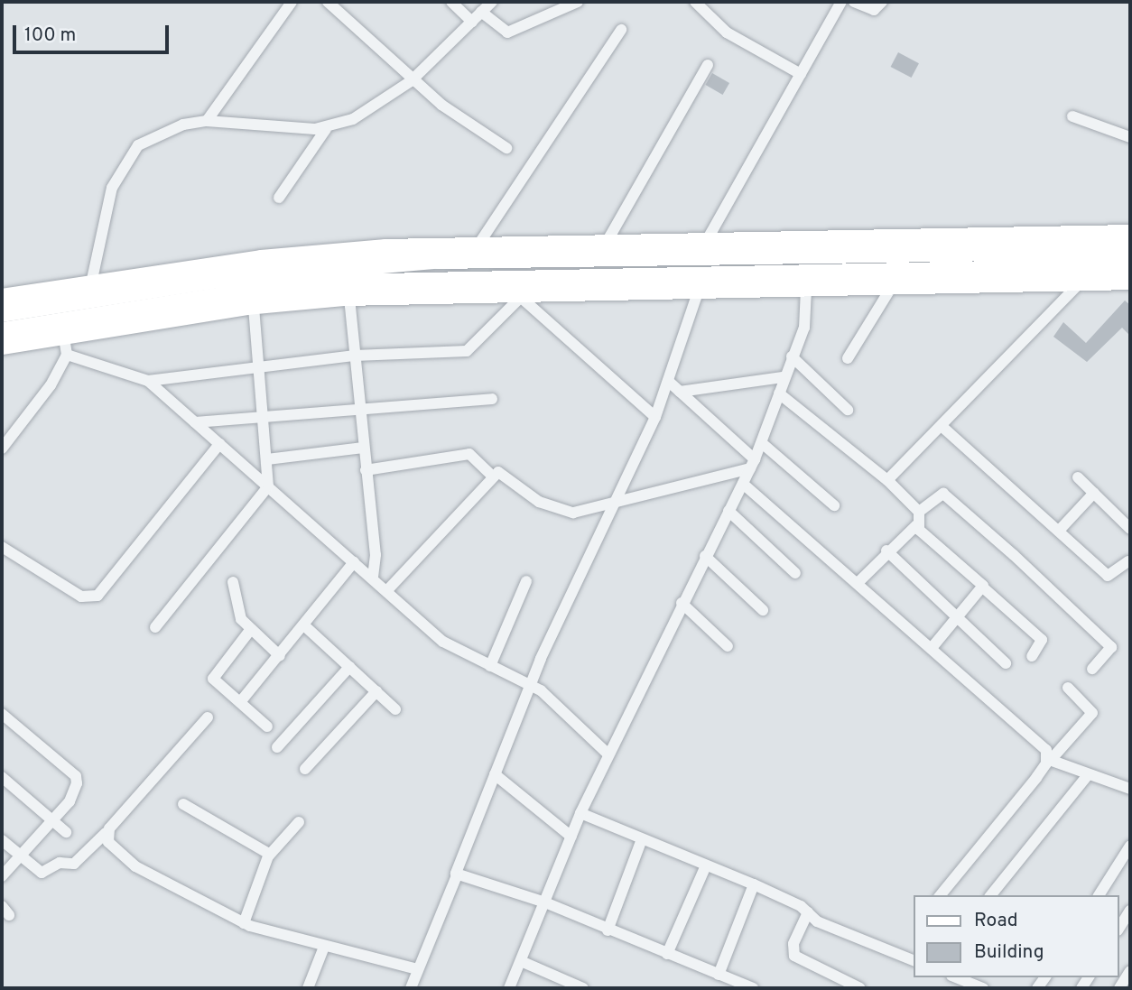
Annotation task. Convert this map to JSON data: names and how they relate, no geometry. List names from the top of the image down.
{
  "legend": ["Road", "Building"],
  "scale_bar": "100 m"
}
